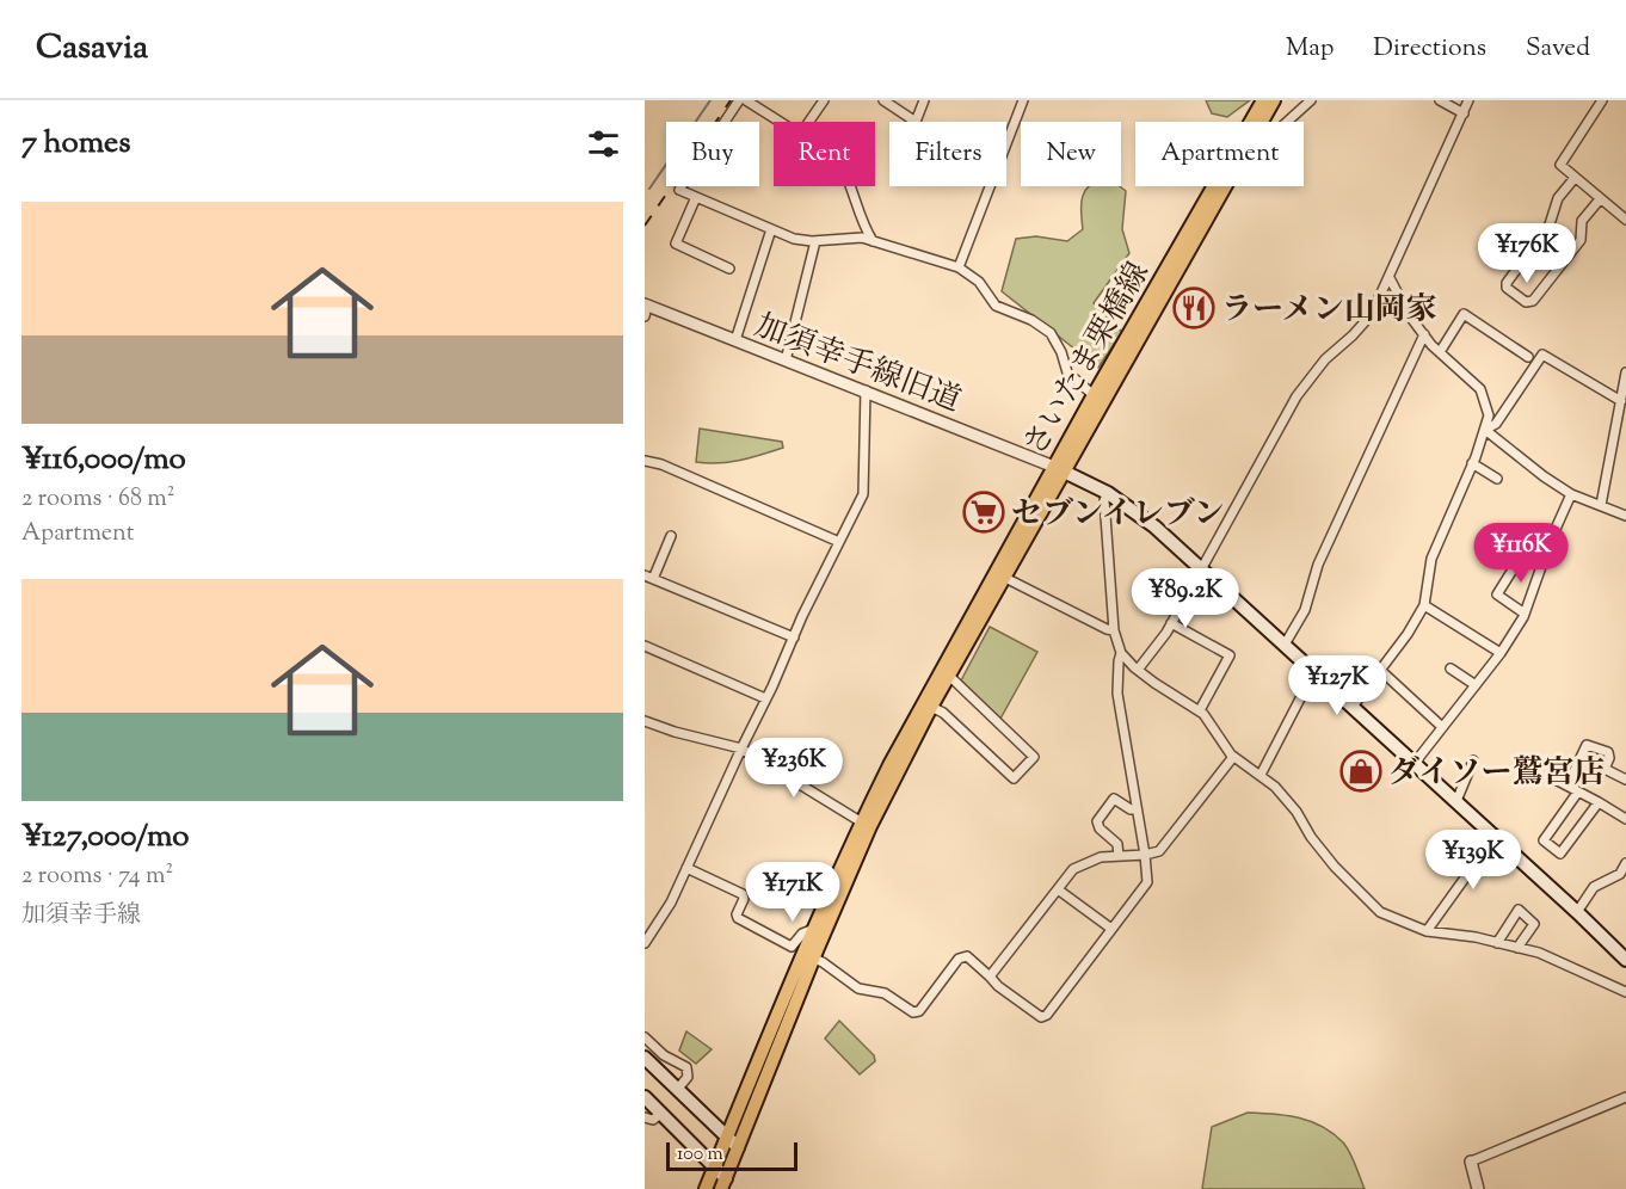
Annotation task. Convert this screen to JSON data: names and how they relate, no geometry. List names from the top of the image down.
{
  "streets": {
    "main road": ["さいたま栗橋線"],
    "street": ["加須幸手線旧道"]
  },
  "crossings": [
    ["さいたま栗橋線", "加須幸手線旧道"]
  ],
  "places": {
    "restaurant": ["ラーメン山岡家"],
    "supermarket": ["セブンイレブン"],
    "shop": ["ダイソー鷲宮店"]
  },
  "scale_bar": "100 m",
  "page": {
    "header": "Casavia",
    "nav": ["Map", "Directions", "Saved"],
    "heading": "7 homes",
    "chip": [
      "Buy",
      "Rent",
      "Filters",
      "New",
      "Apartment"
    ],
    "list": [
      {
        "name": "¥116,000/mo",
        "note": "2 rooms · 68 m² · Apartment"
      },
      {
        "name": "¥127,000/mo",
        "note": "2 rooms · 74 m² · 加須幸手線"
      }
    ],
    "price": [
      "¥176K",
      "¥116K",
      "¥89.2K",
      "¥127K",
      "¥236K",
      "¥139K",
      "¥171K"
    ],
    "scale": "100 m"
  }
}
